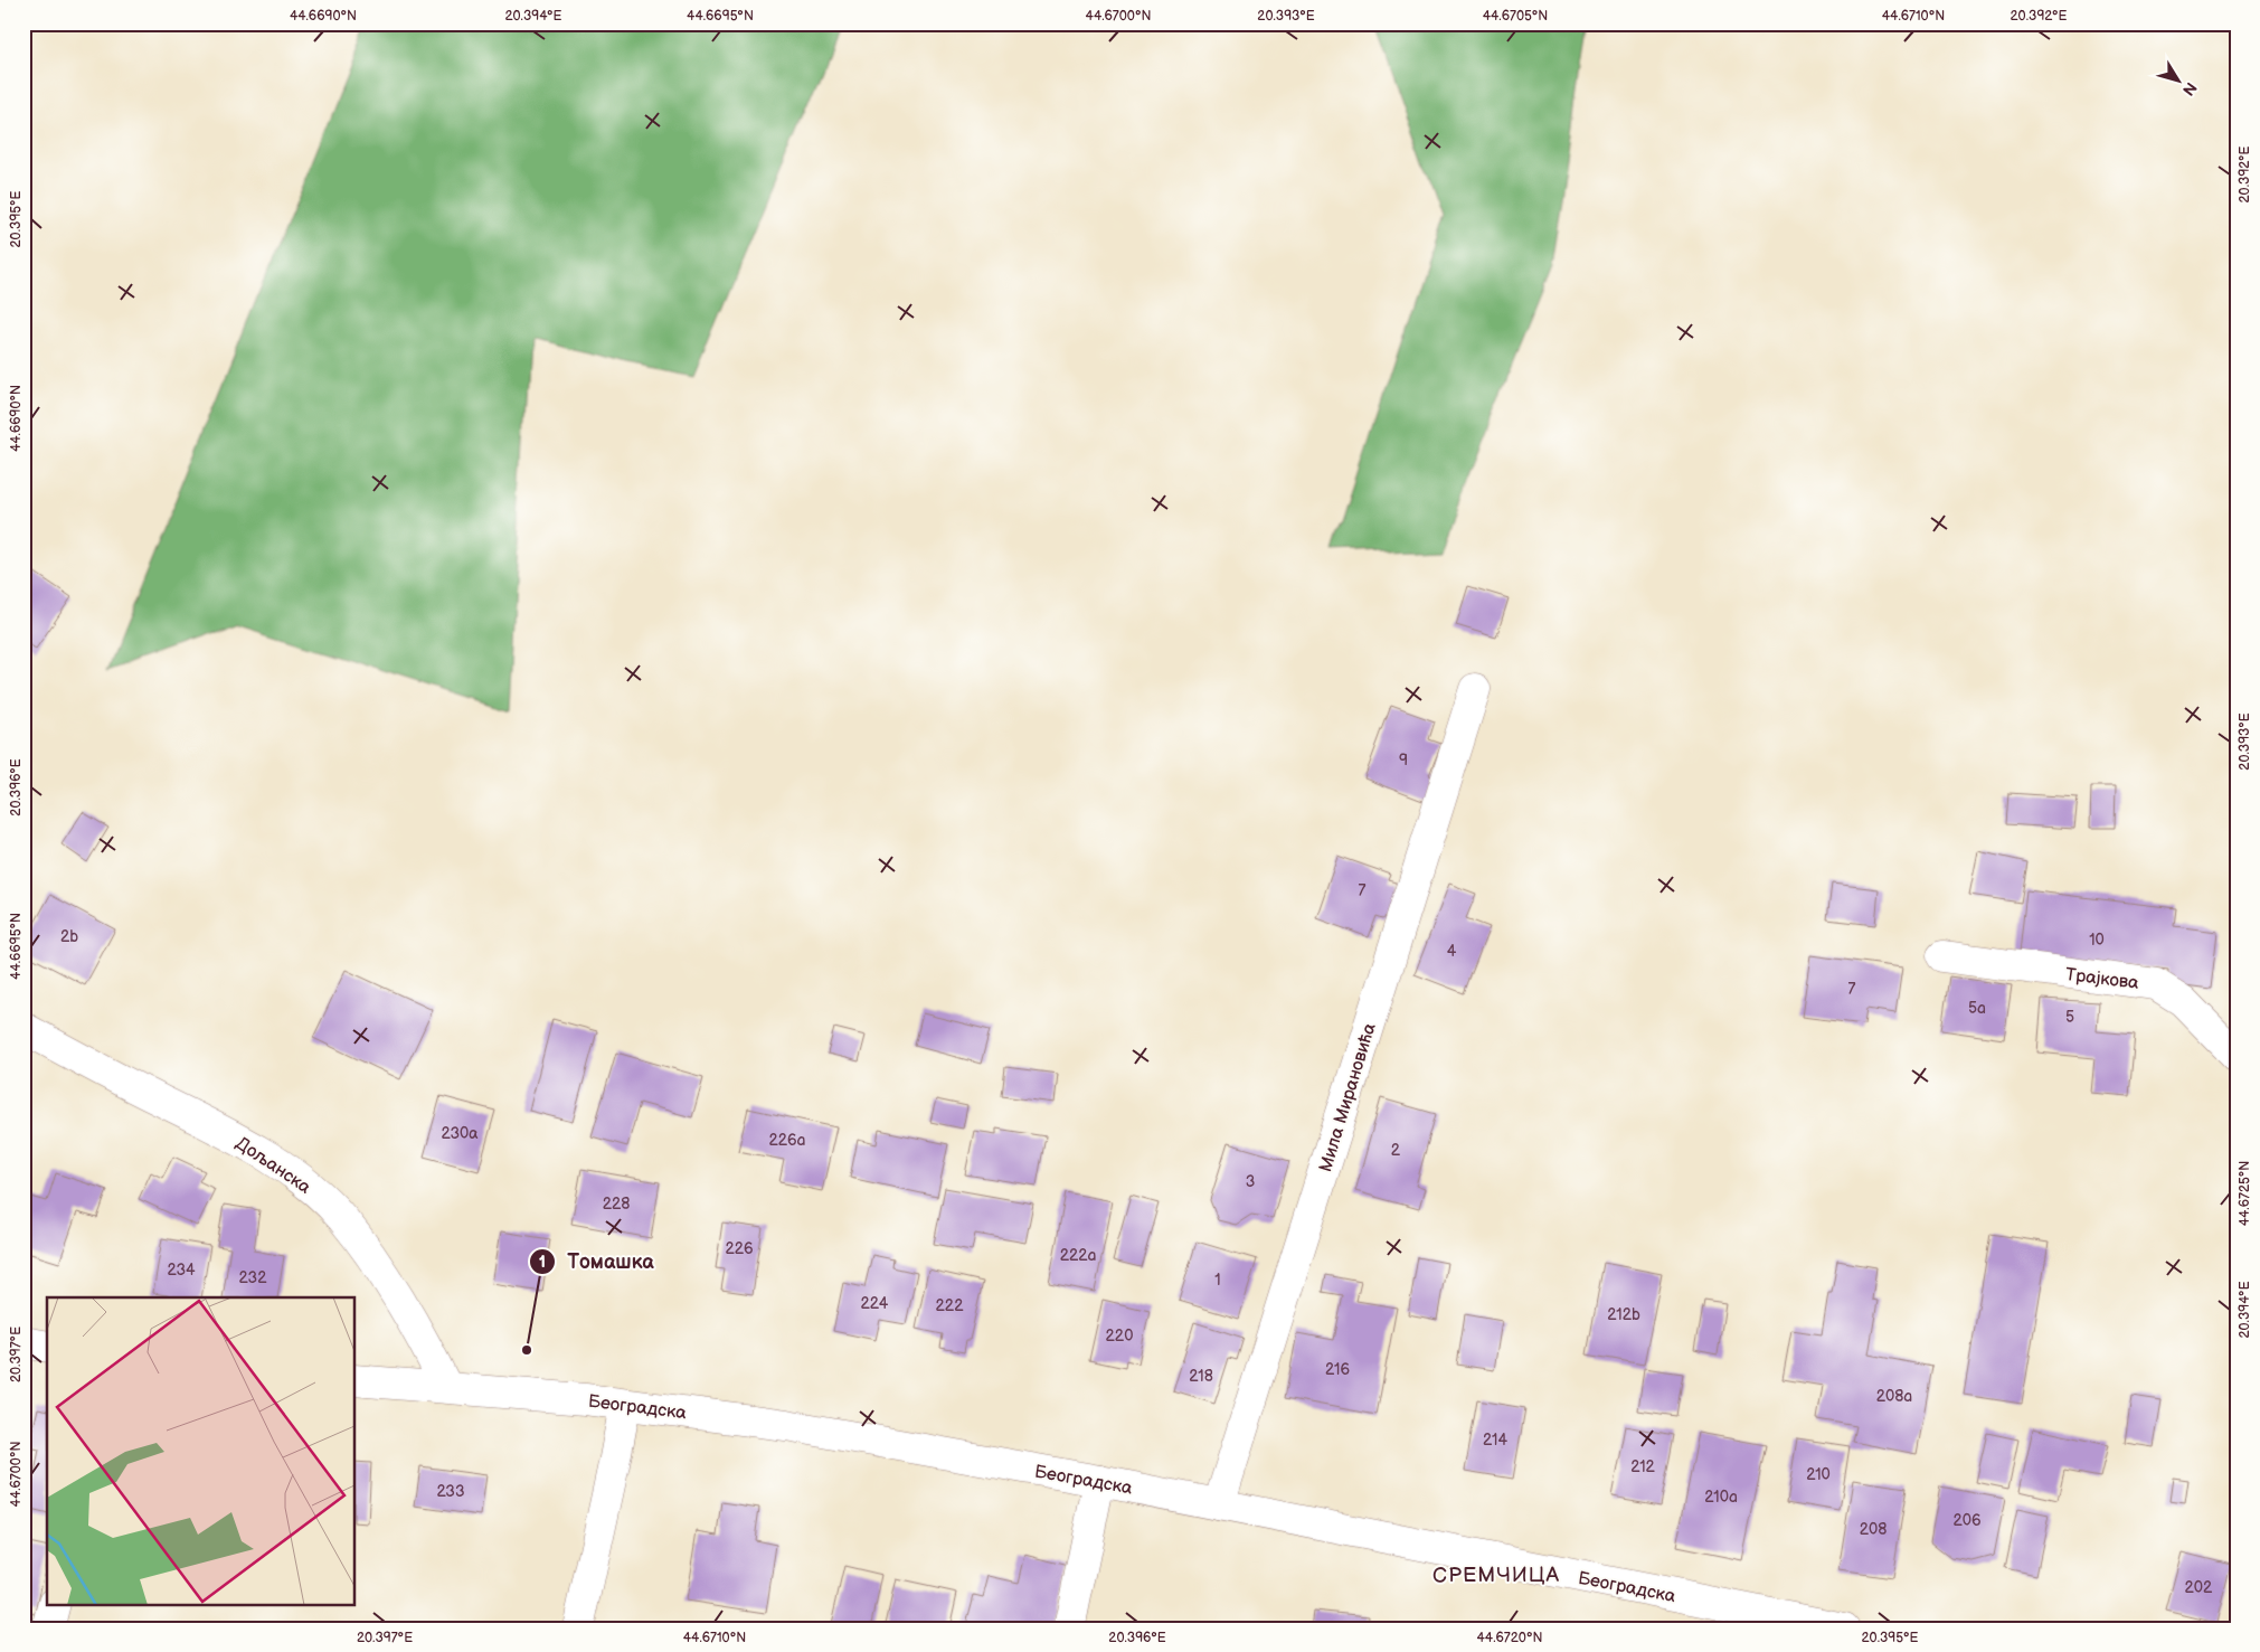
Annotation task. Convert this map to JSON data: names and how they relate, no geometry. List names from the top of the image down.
{
  "streets": {
    "street": [
      "Трајкова",
      "Мила Мирановића",
      "Дољанска",
      "Београдска"
    ]
  },
  "crossings": [
    ["Мила Мирановића", "Београдска"],
    ["Дољанска", "Београдска"]
  ],
  "districts": ["СРЕМЧИЦА"],
  "places": ["Томашка"],
  "house_numbers": [
    "9",
    "7",
    "2b",
    "10",
    "4",
    "7",
    "5a",
    "5",
    "230а",
    "226a",
    "2",
    "3",
    "228",
    "226",
    "222a",
    "234",
    "232",
    "1",
    "224",
    "222",
    "212b",
    "220",
    "216",
    "218",
    "208a",
    "214",
    "212",
    "210",
    "233",
    "210a",
    "206",
    "208",
    "202"
  ],
  "north": "bottom right",
  "coordinates": [
    "44.6690°N",
    "20.394°E",
    "44.6695°N",
    "44.6700°N",
    "20.393°E",
    "44.6705°N",
    "44.6710°N",
    "20.392°E",
    "20.395°E",
    "20.396°E",
    "44.6725°N",
    "20.397°E",
    "44.6720°N"
  ]
}
